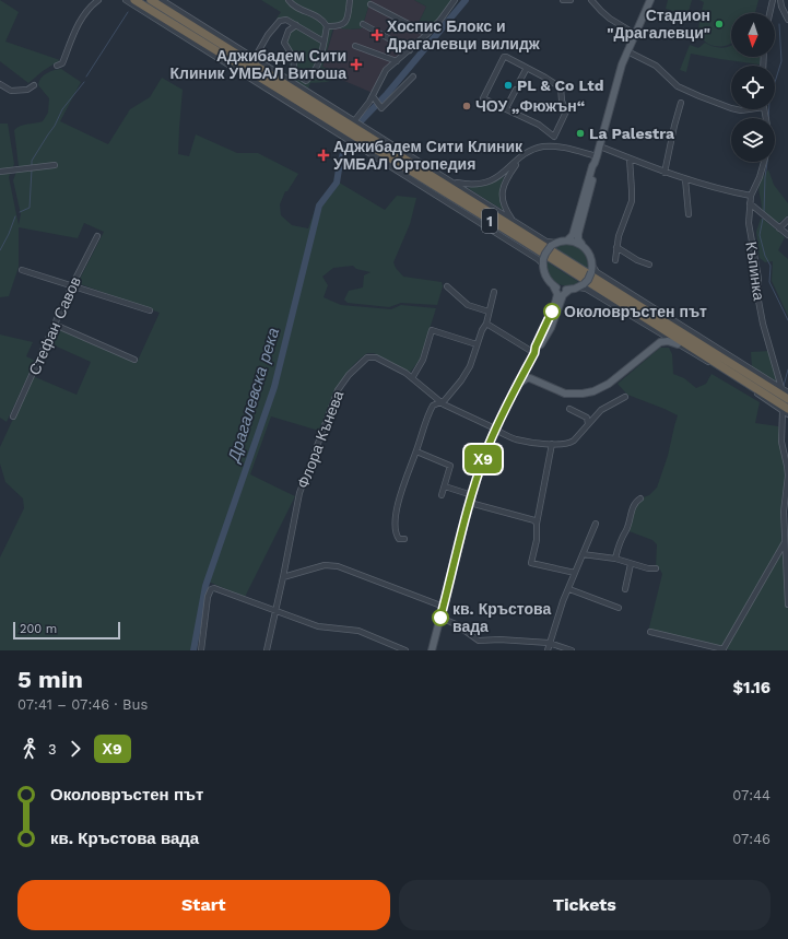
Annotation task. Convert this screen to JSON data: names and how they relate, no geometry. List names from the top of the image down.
{
  "streets": {
    "highway": ["1"],
    "street": ["Къпинка", "Стефан Савов", "Флора Кънева"]
  },
  "crossings": [
    ["1", "Къпинка"]
  ],
  "water": ["Драгалевска река"],
  "places": {
    "other": [
      "Стадион \"Драгалевци\"",
      "PL & Co Ltd",
      "ЧОУ „Фюжън“",
      "La Palestra",
      "Околовръстен път",
      "кв. Кръстова вада"
    ],
    "health": ["Хоспис Блокс и Драгалевци вилидж", "Аджибадем Сити Клиник УМБАЛ Витоша", "Аджибадем Сити Клиник УМБАЛ Ортопедия"]
  },
  "lines": ["bus line Х9"],
  "scale_bar": "200 m",
  "north": "bottom",
  "page": {
    "on_map": "Х9",
    "scale": "200 m",
    "heading": ["5 min", "07:41 – 07:46 · Bus", "$1.16"],
    "legs": ["3", "Х9"],
    "list": [
      {
        "name": "Околовръстен път",
        "value": "07:44"
      },
      {
        "name": "кв. Кръстова вада",
        "value": "07:46"
      }
    ],
    "buttons": ["Start", "Tickets"]
  }
}
